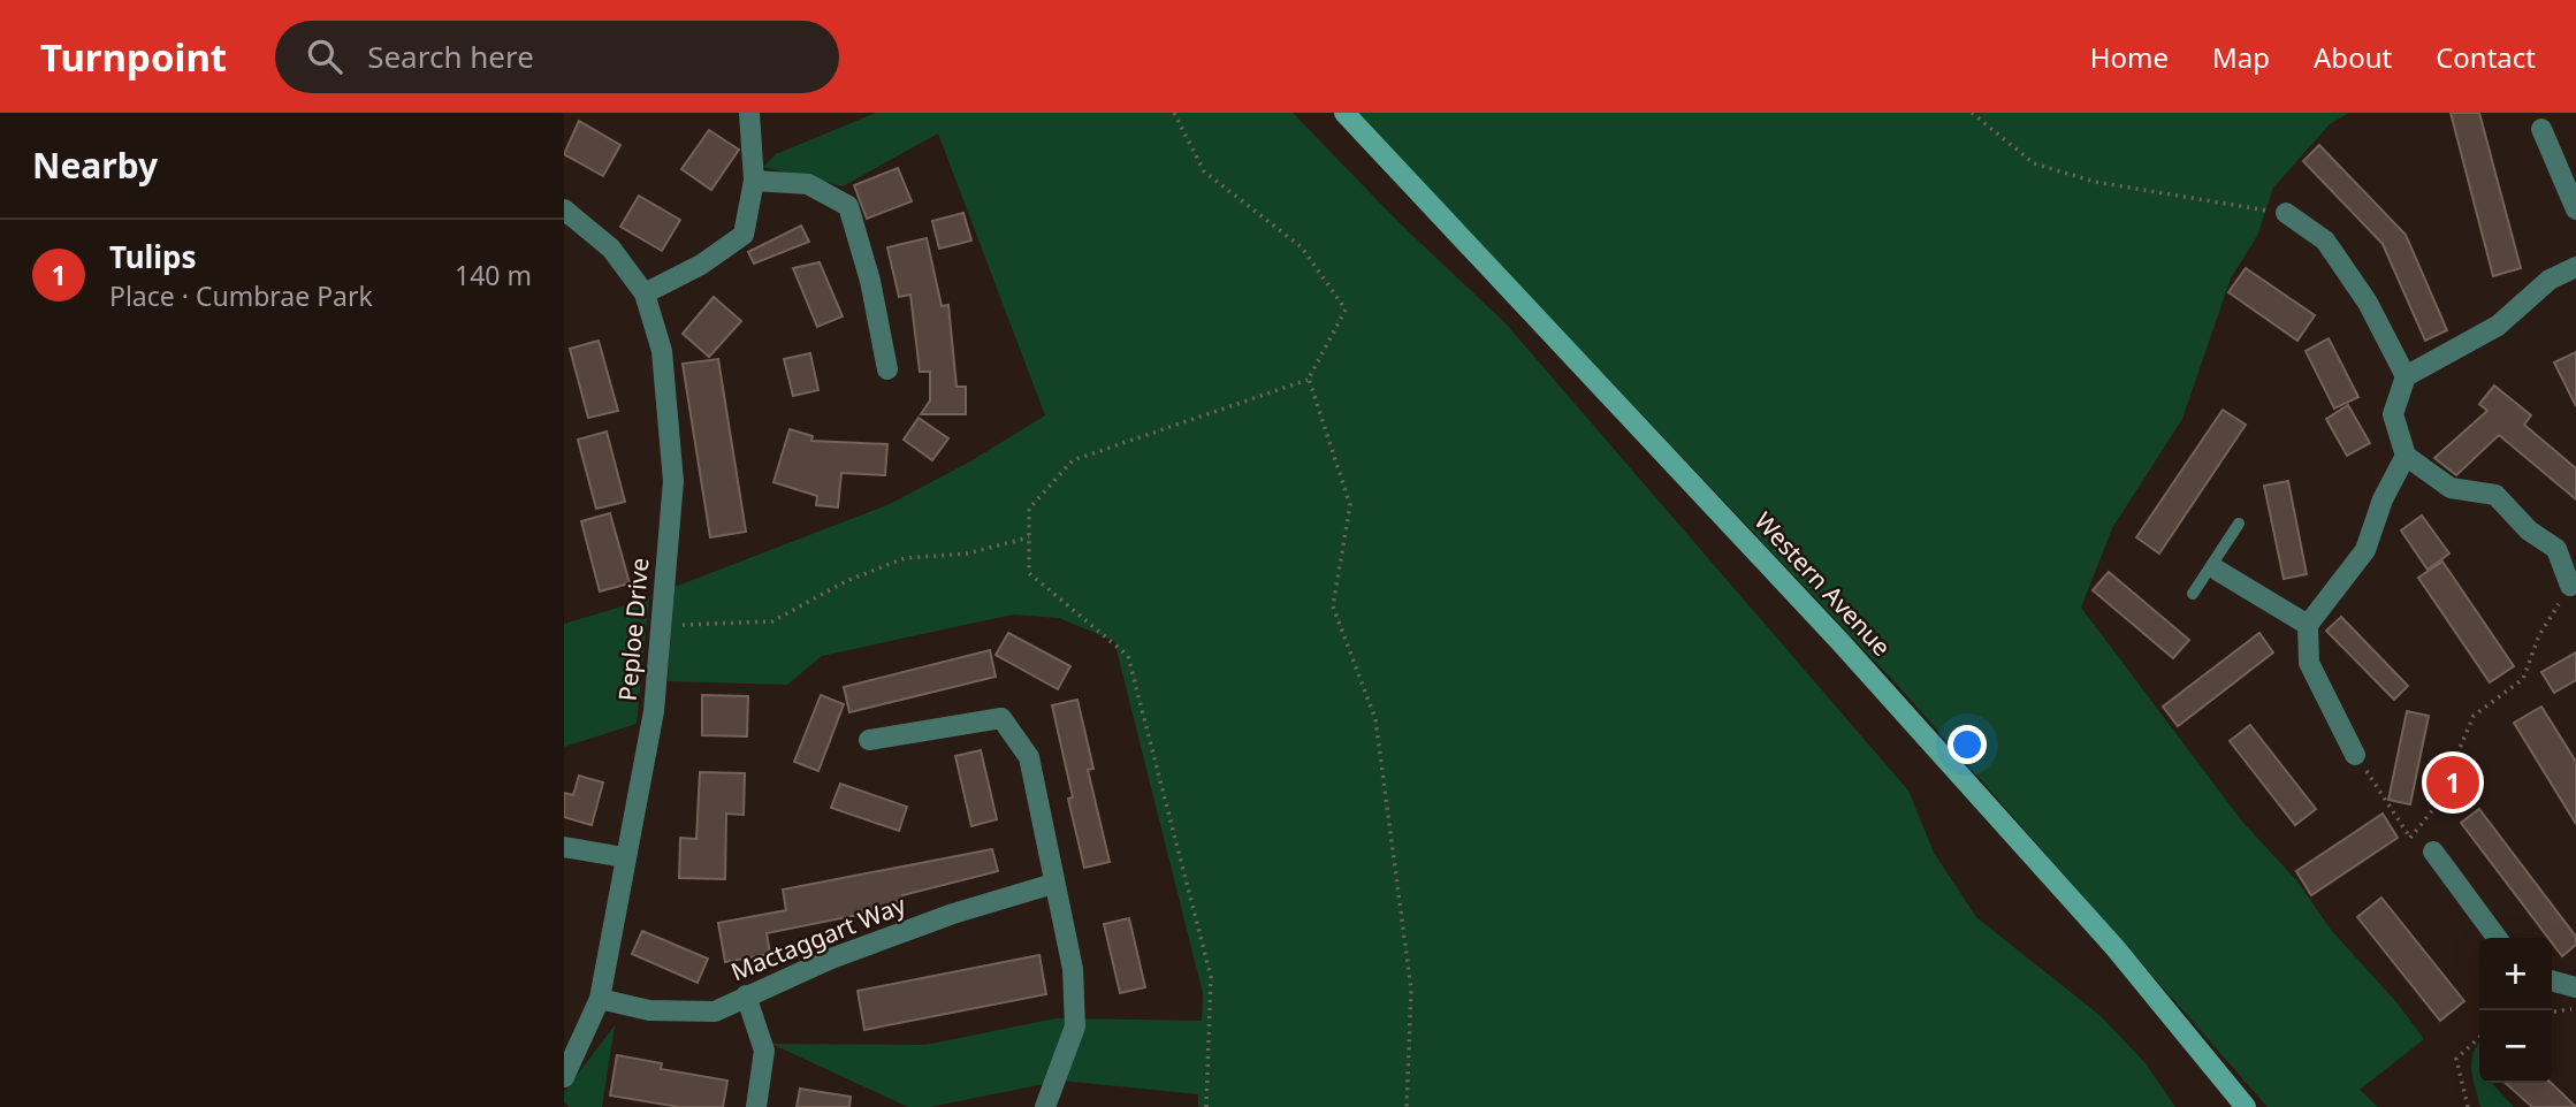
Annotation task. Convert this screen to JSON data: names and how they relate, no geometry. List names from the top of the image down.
{
  "streets": {
    "main road": ["Western Avenue"],
    "street": ["Peploe Drive", "Mactaggart Way"]
  },
  "crossings": [
    ["Peploe Drive", "Mactaggart Way"]
  ],
  "page": {
    "header": "Turnpoint",
    "search": "Search here",
    "nav": [
      "Home",
      "Map",
      "About",
      "Contact"
    ],
    "heading": "Nearby",
    "list": [
      {
        "mark": "1",
        "name": "Tulips",
        "note": "Place · Cumbrae Park",
        "value": "140 m"
      }
    ],
    "pins": "1",
    "map_buttons": ["+", "−"]
  }
}
